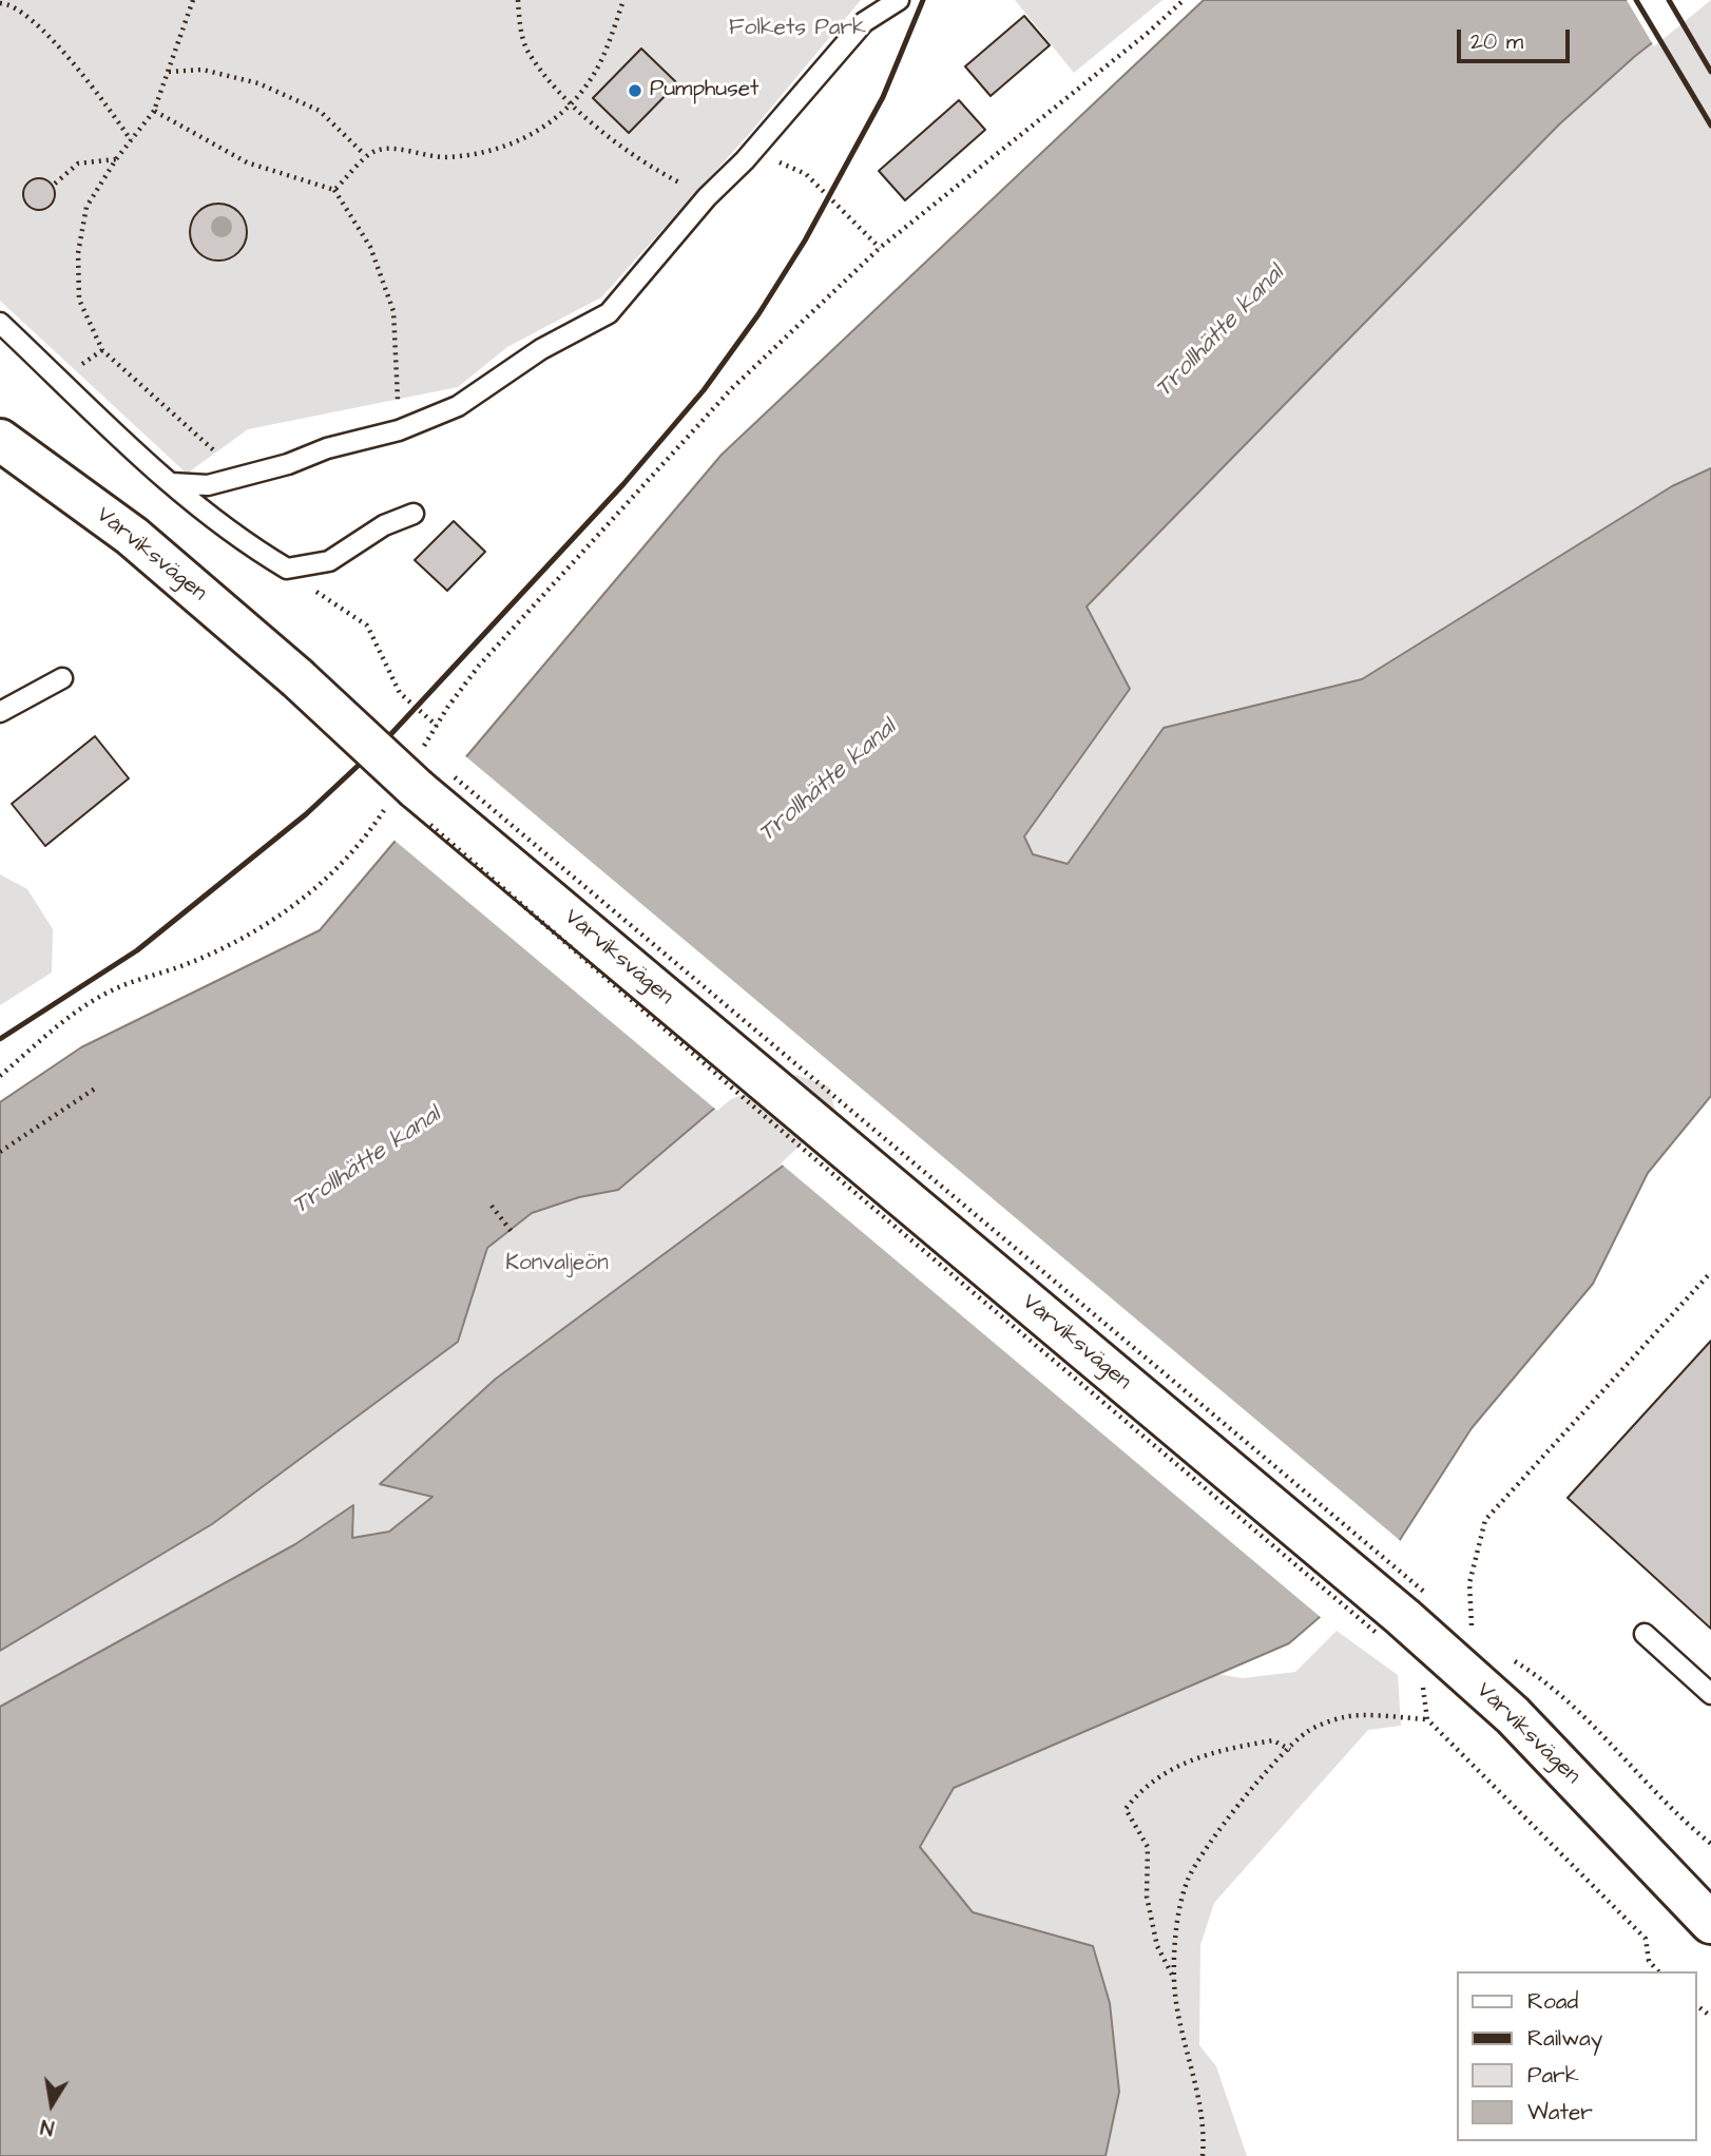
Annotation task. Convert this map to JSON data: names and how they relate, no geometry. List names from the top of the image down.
{
  "streets": {
    "street": ["Vårviksvägen"]
  },
  "water": ["Trollhätte kanal"],
  "parks": ["Folkets Park", "Konvaljeön"],
  "places": ["Pumphuset"],
  "legend": [
    "Road",
    "Railway",
    "Park",
    "Water"
  ],
  "scale_bar": "20 m",
  "north": "bottom"
}
